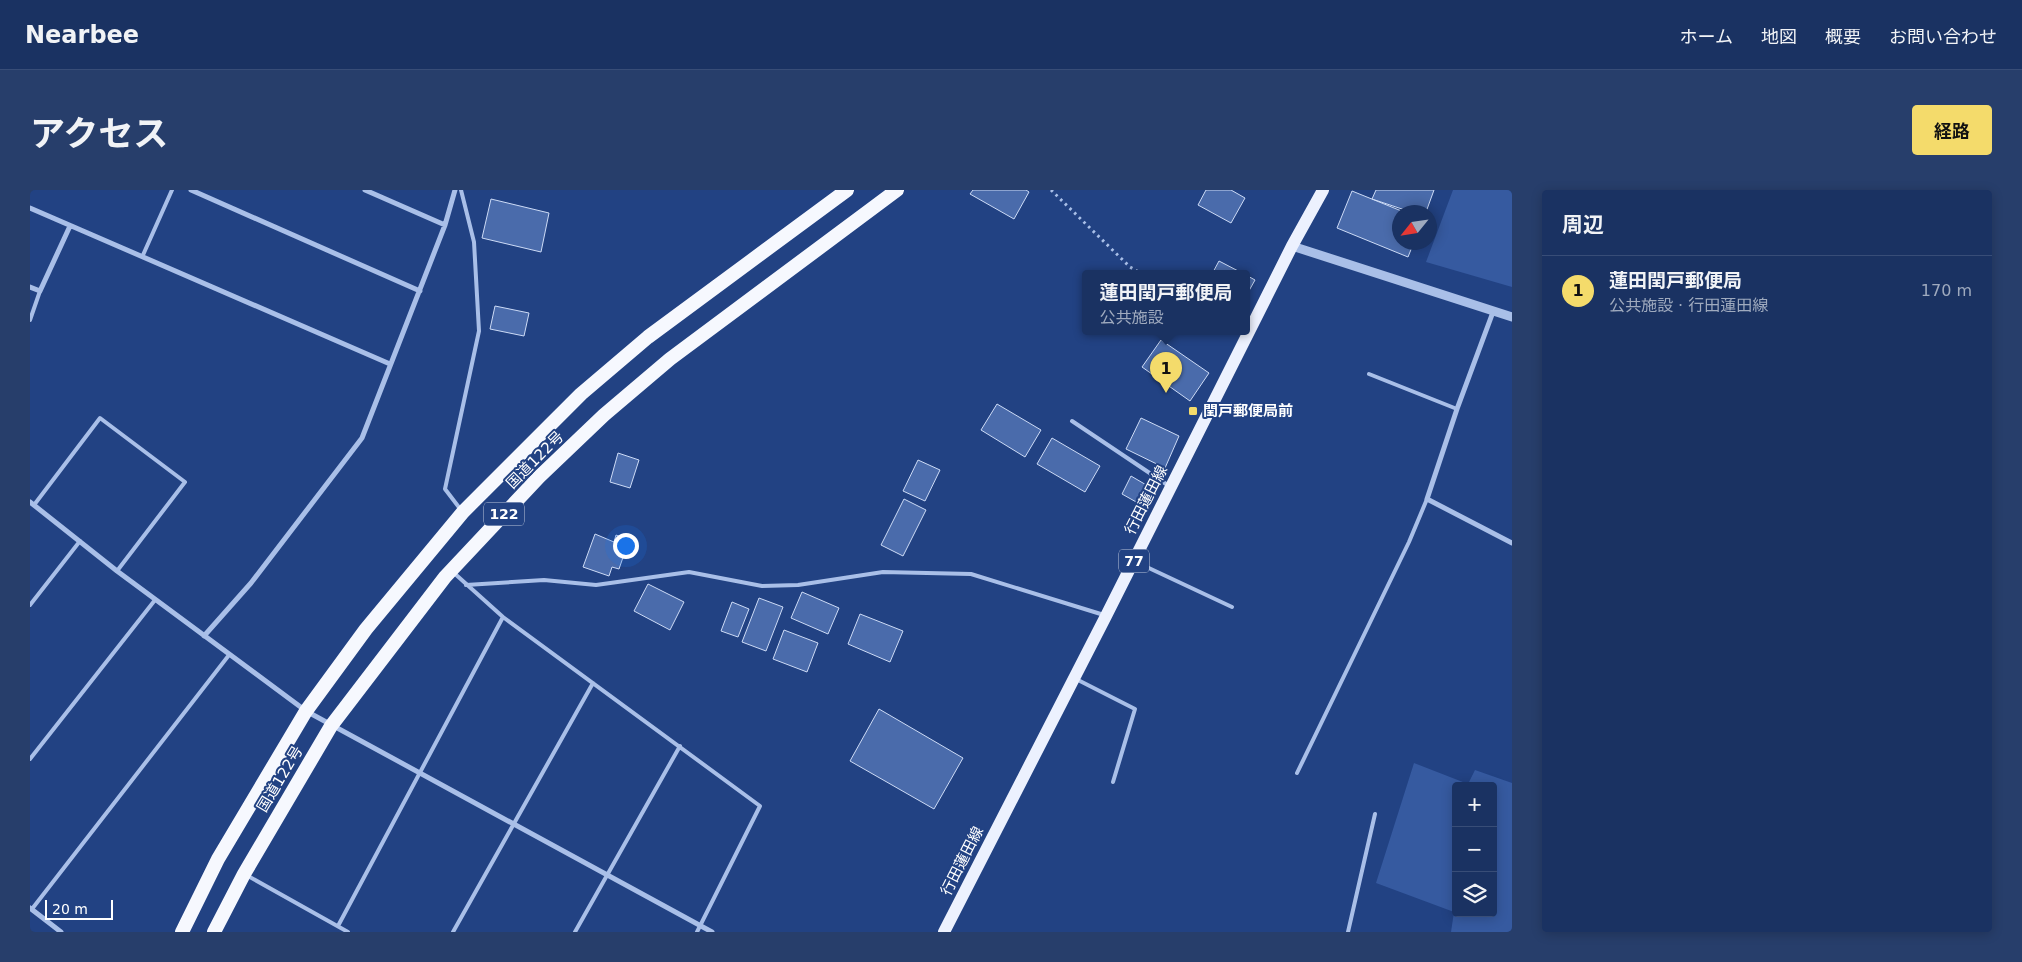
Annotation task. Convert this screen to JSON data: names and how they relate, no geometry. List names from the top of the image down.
{
  "streets": {
    "highway": ["国道122号", "122"],
    "main road": ["行田蓮田線", "77"]
  },
  "places": {
    "transit": ["閏戸郵便局前"]
  },
  "scale_bar": "20 m",
  "north": "bottom left",
  "page": {
    "header": "Nearbee",
    "nav": [
      "ホーム",
      "地図",
      "概要",
      "お問い合わせ"
    ],
    "title": "アクセス",
    "buttons": "経路",
    "heading": "周辺",
    "list": [
      {
        "mark": "1",
        "name": "蓮田閏戸郵便局",
        "note": "公共施設 · 行田蓮田線",
        "value": "170 m"
      }
    ],
    "popup": ["蓮田閏戸郵便局", "公共施設"],
    "pins": "1",
    "map_buttons": ["+", "−"],
    "scale": "20 m"
  }
}
